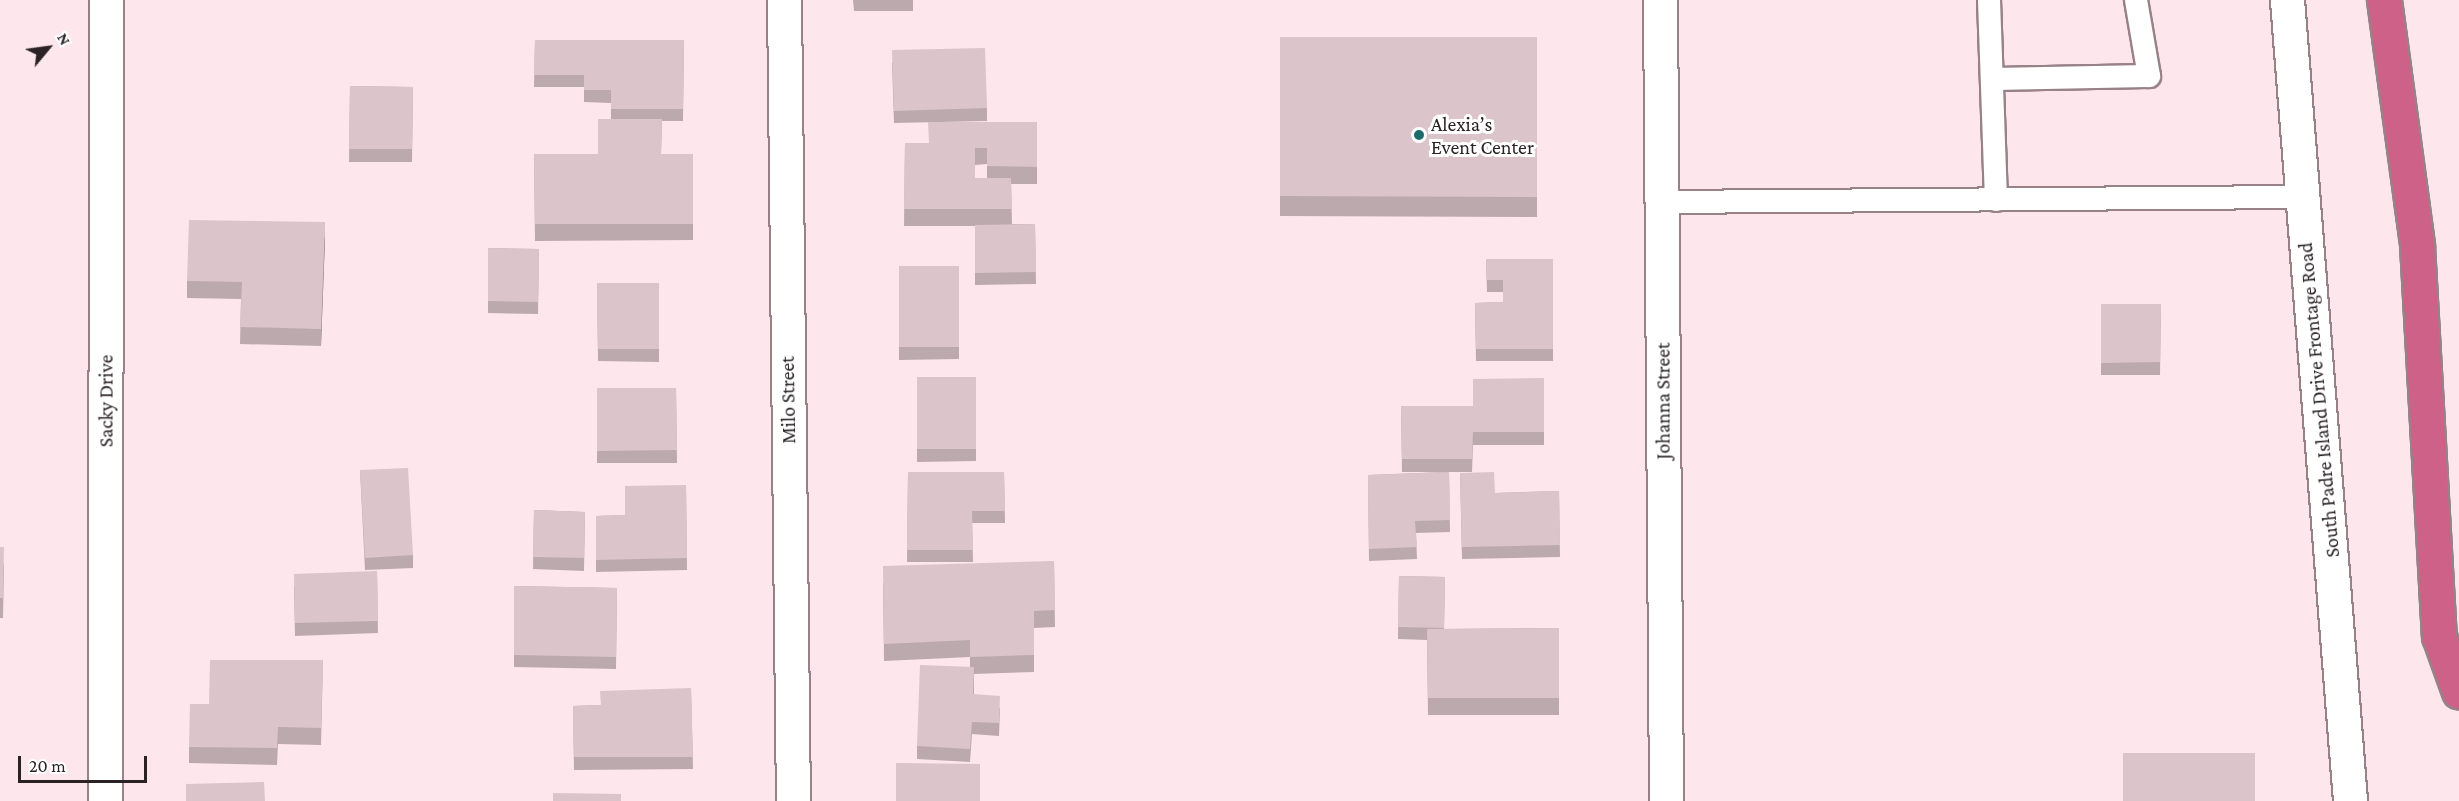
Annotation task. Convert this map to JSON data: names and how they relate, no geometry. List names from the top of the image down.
{
  "streets": {
    "street": [
      "Milo Street",
      "South Padre Island Drive Frontage Road",
      "Sacky Drive",
      "Johanna Street"
    ]
  },
  "places": ["Alexia’s Event Center"],
  "scale_bar": "20 m",
  "north": "top right"
}
